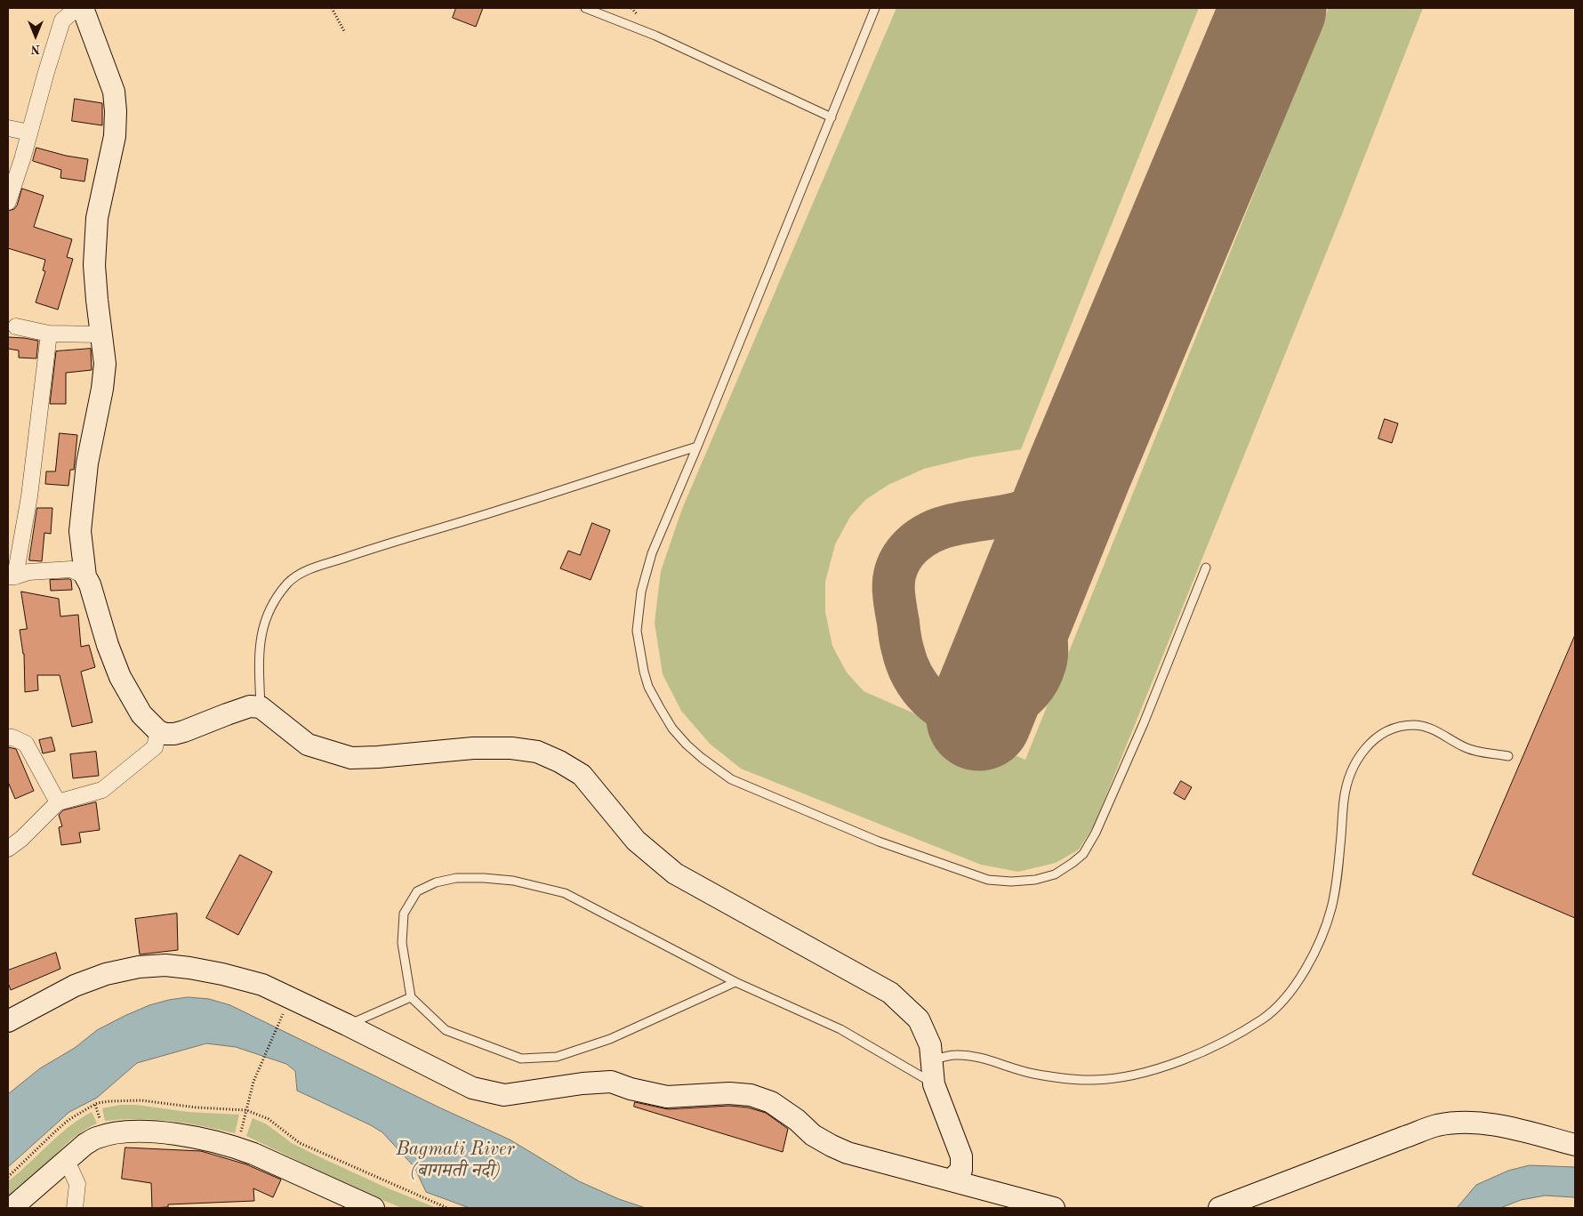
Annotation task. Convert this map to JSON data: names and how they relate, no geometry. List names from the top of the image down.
{
  "water": ["Bagmati River (बागमती नदी)"],
  "north": "bottom"
}
